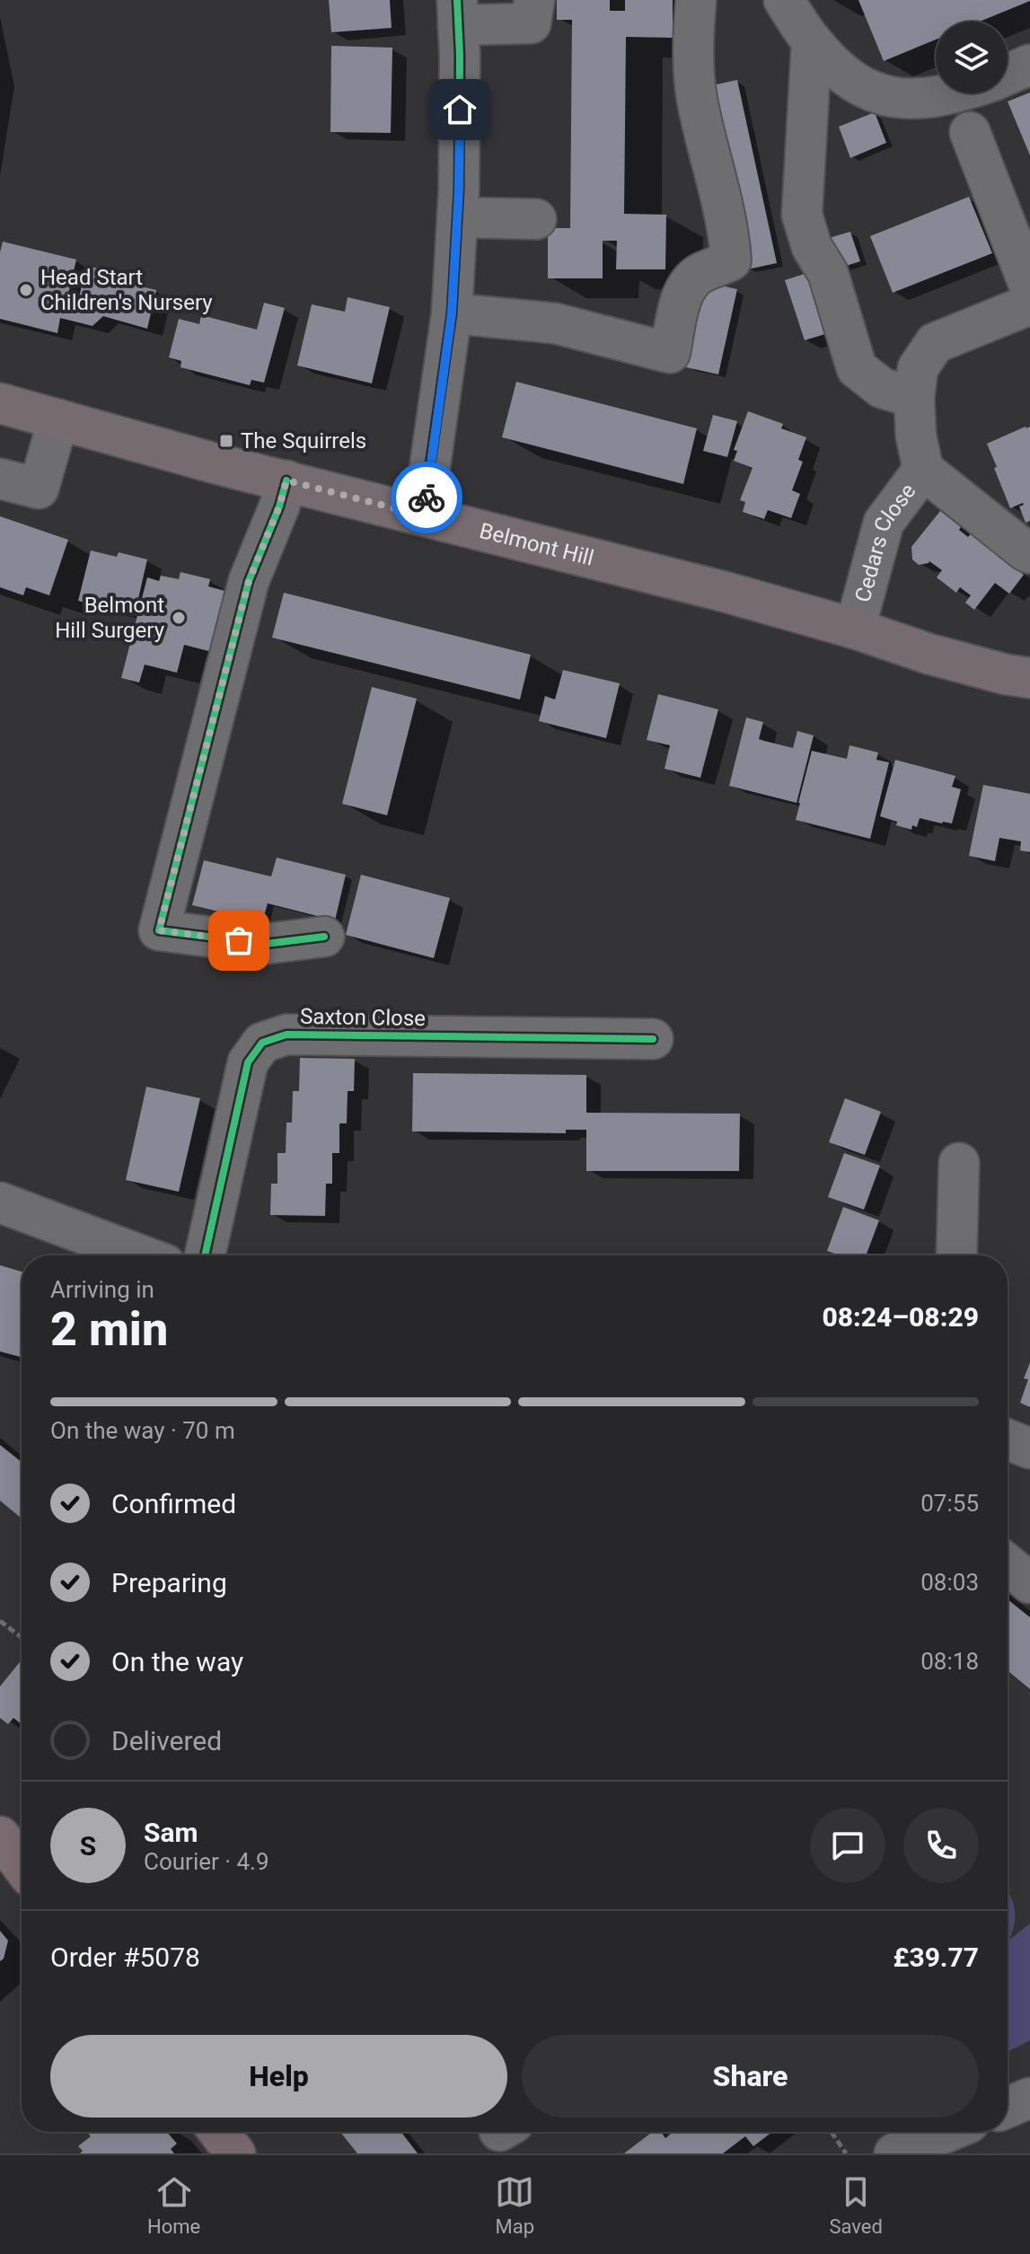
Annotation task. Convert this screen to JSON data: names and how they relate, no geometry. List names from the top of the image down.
{
  "streets": {
    "main road": ["Belmont Hill"],
    "street": ["Cedars Close", "Saxton Close"]
  },
  "crossings": [
    ["Belmont Hill", "Cedars Close"]
  ],
  "places": {
    "other": ["Head Start Children's Nursery", "Belmont Hill Surgery"],
    "transit": ["The Squirrels"]
  },
  "page": {
    "heading": ["2 min", "Arriving in", "08:24–08:29"],
    "panel": [
      "Sam",
      "Courier · 4.9",
      "Order #5078",
      "£39.77"
    ],
    "bar": "On the way · 70 m",
    "list": [
      ["Confirmed", "07:55"],
      ["Preparing", "08:03"],
      ["On the way", "08:18"],
      "Delivered"
    ],
    "round": "S",
    "buttons": ["Help", "Share"],
    "tabs": ["Home", "Map", "Saved"]
  }
}
